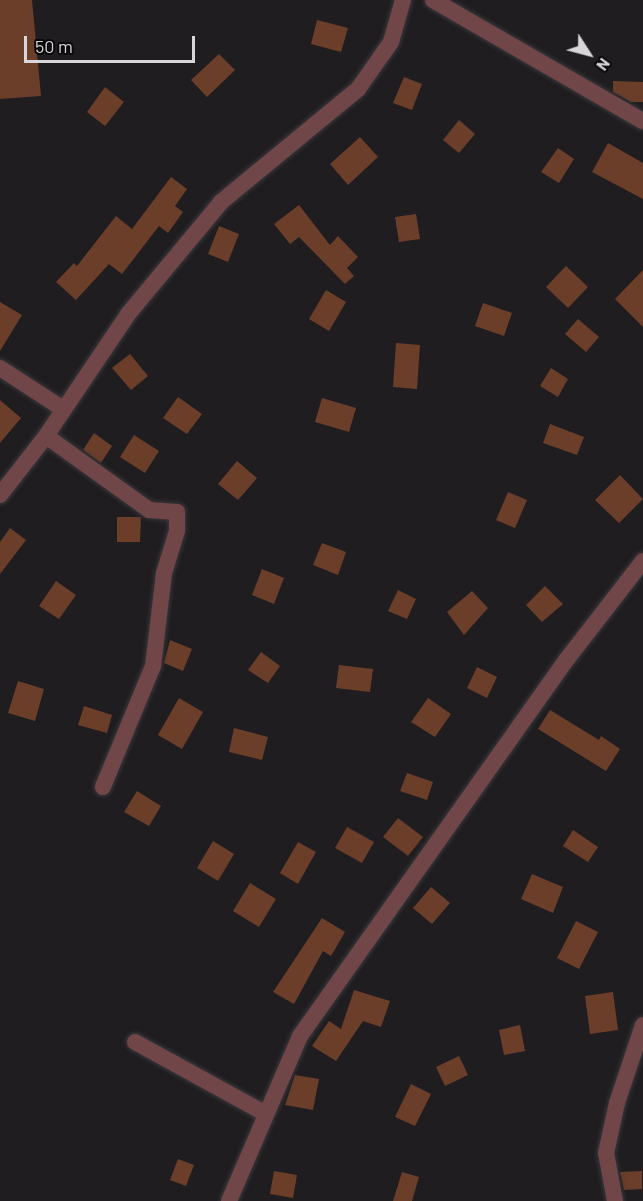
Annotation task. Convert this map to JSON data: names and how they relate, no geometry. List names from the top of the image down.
{
  "scale_bar": "50 m",
  "north": "bottom right"
}
